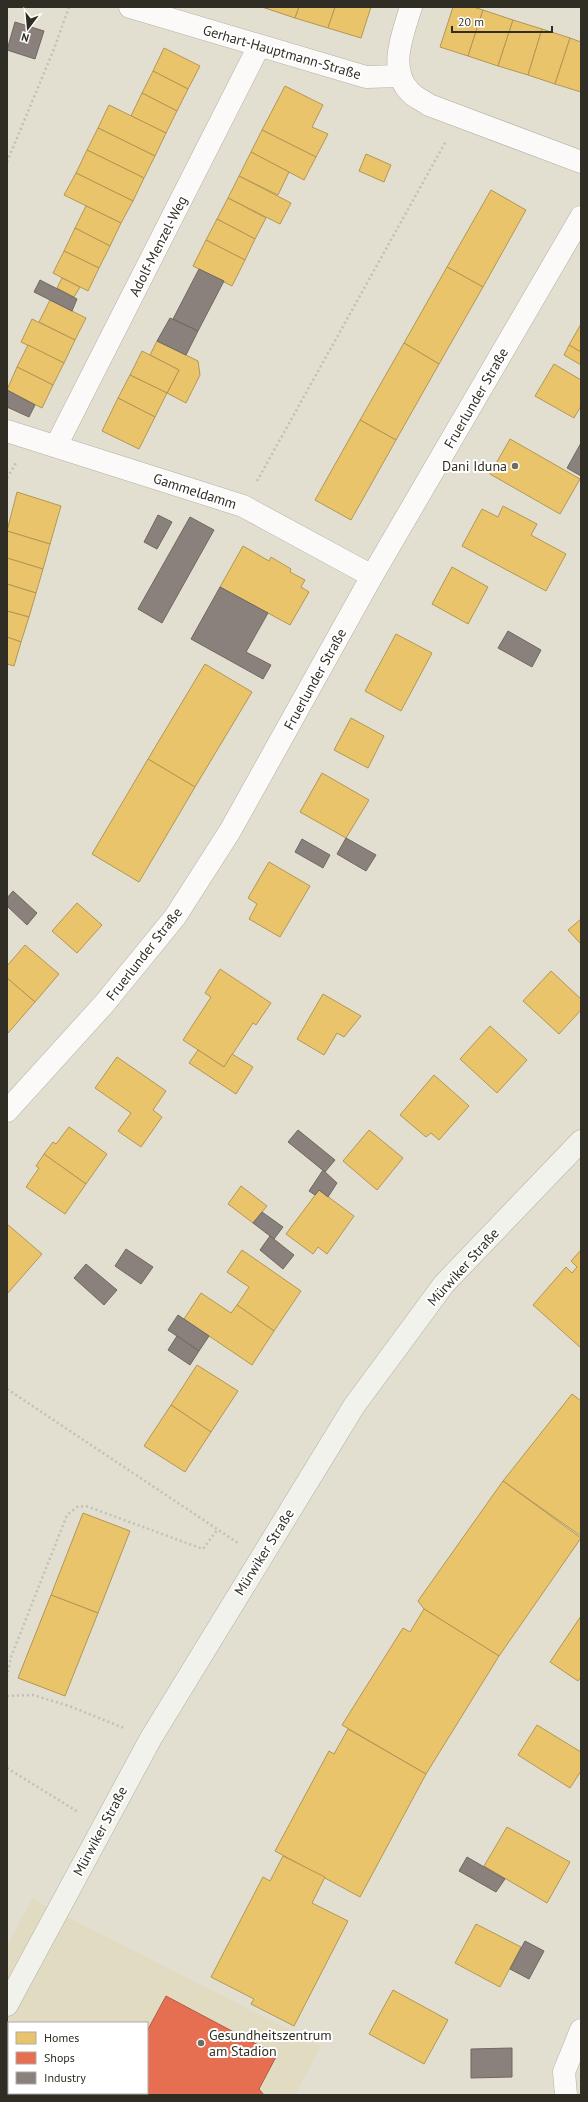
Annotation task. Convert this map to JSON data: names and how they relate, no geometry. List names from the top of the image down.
{
  "streets": {
    "main road": ["Mürwiker Straße"],
    "street": [
      "Gerhart-Hauptmann-Straße",
      "Adolf-Menzel-Weg",
      "Fruerlunder Straße",
      "Gammeldamm"
    ]
  },
  "crossings": [
    ["Gerhart-Hauptmann-Straße", "Adolf-Menzel-Weg"],
    ["Adolf-Menzel-Weg", "Gammeldamm"],
    ["Fruerlunder Straße", "Gammeldamm"]
  ],
  "places": ["Dani Iduna", "Gesundheitszentrum am Stadion"],
  "legend": ["Homes", "Shops", "Industry"],
  "scale_bar": "20 m",
  "north": "bottom"
}
